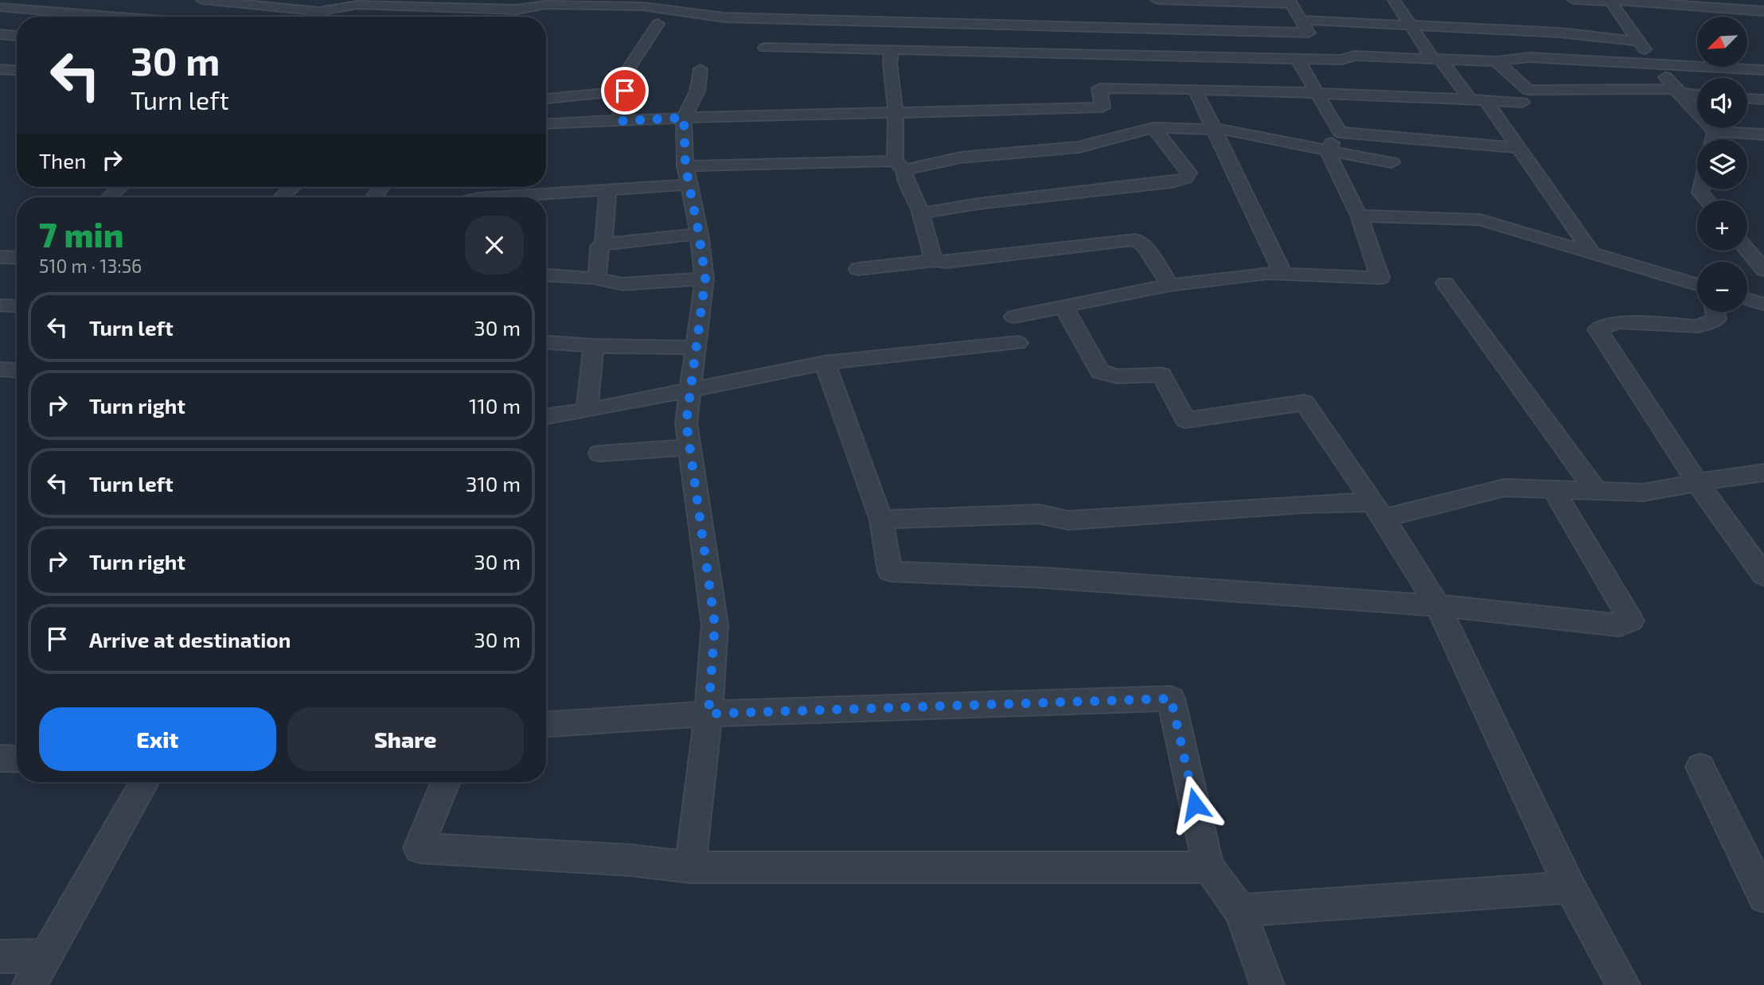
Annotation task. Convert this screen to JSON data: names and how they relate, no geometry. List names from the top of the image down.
{
  "north": "bottom left",
  "page": {
    "map_buttons": ["+", "−"],
    "turn": ["30 m", "Turn left"],
    "then": "Then",
    "heading": ["7 min", "510 m · 13:56"],
    "list": [
      {
        "name": "Turn left",
        "value": "30 m"
      },
      {
        "name": "Turn right",
        "value": "110 m"
      },
      {
        "name": "Turn left",
        "value": "310 m"
      },
      {
        "name": "Turn right",
        "value": "30 m"
      },
      {
        "name": "Arrive at destination",
        "value": "30 m"
      }
    ],
    "buttons": ["Exit", "Share"]
  }
}
